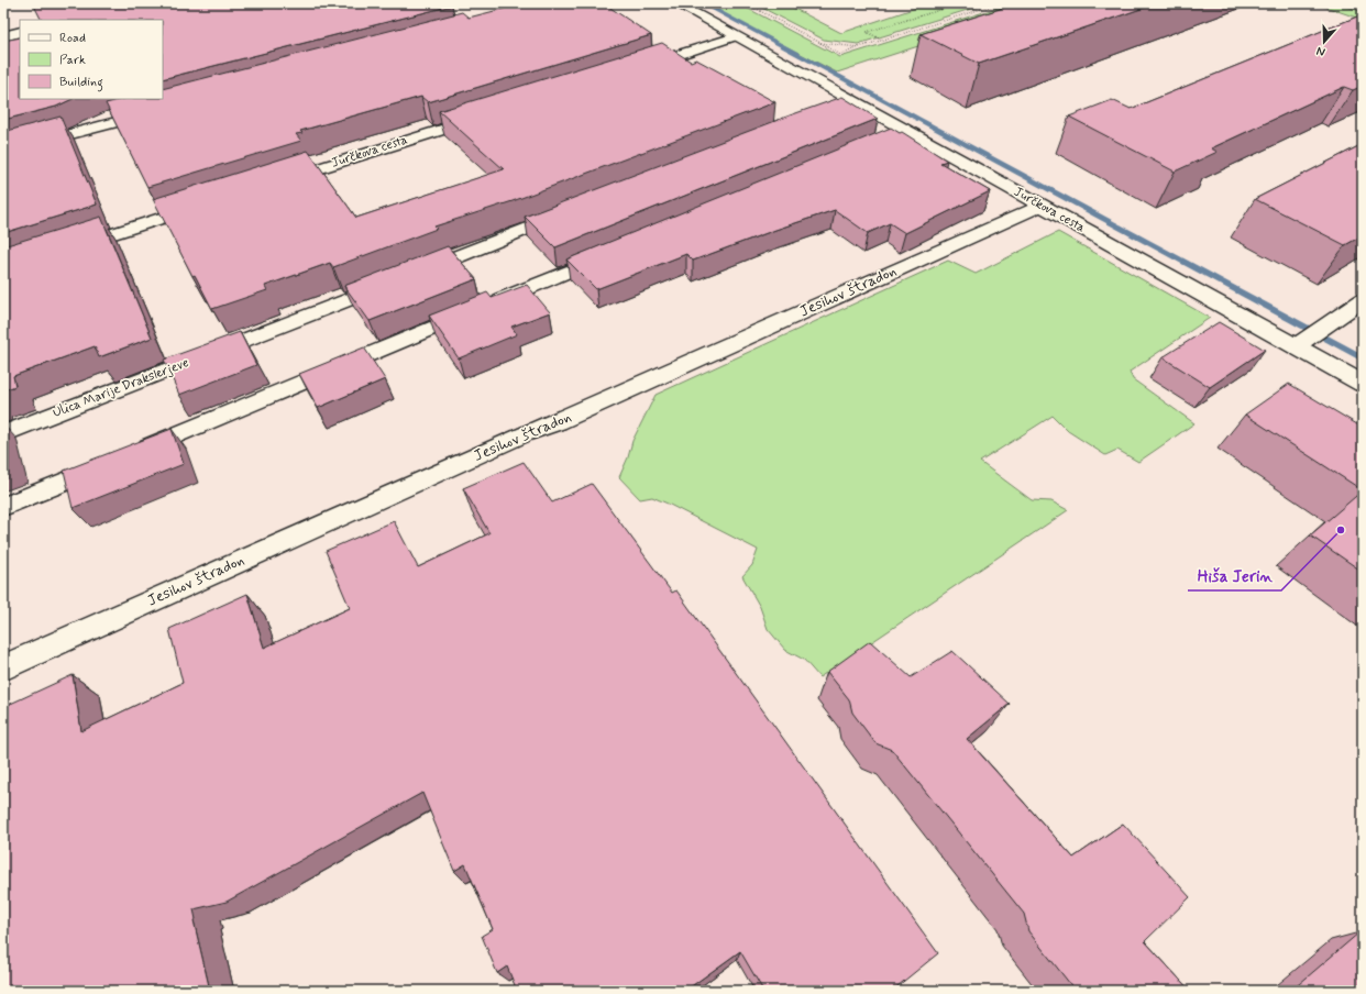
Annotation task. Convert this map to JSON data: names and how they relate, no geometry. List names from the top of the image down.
{
  "streets": {
    "street": ["Jurčkova cesta", "Jesihov štradon"],
    "lane": ["Ulica Marije Drakslerjeve"]
  },
  "crossings": [
    ["Jurčkova cesta", "Jesihov štradon"]
  ],
  "places": ["Hiša Jerin"],
  "legend": ["Road", "Park", "Building"],
  "north": "bottom"
}
